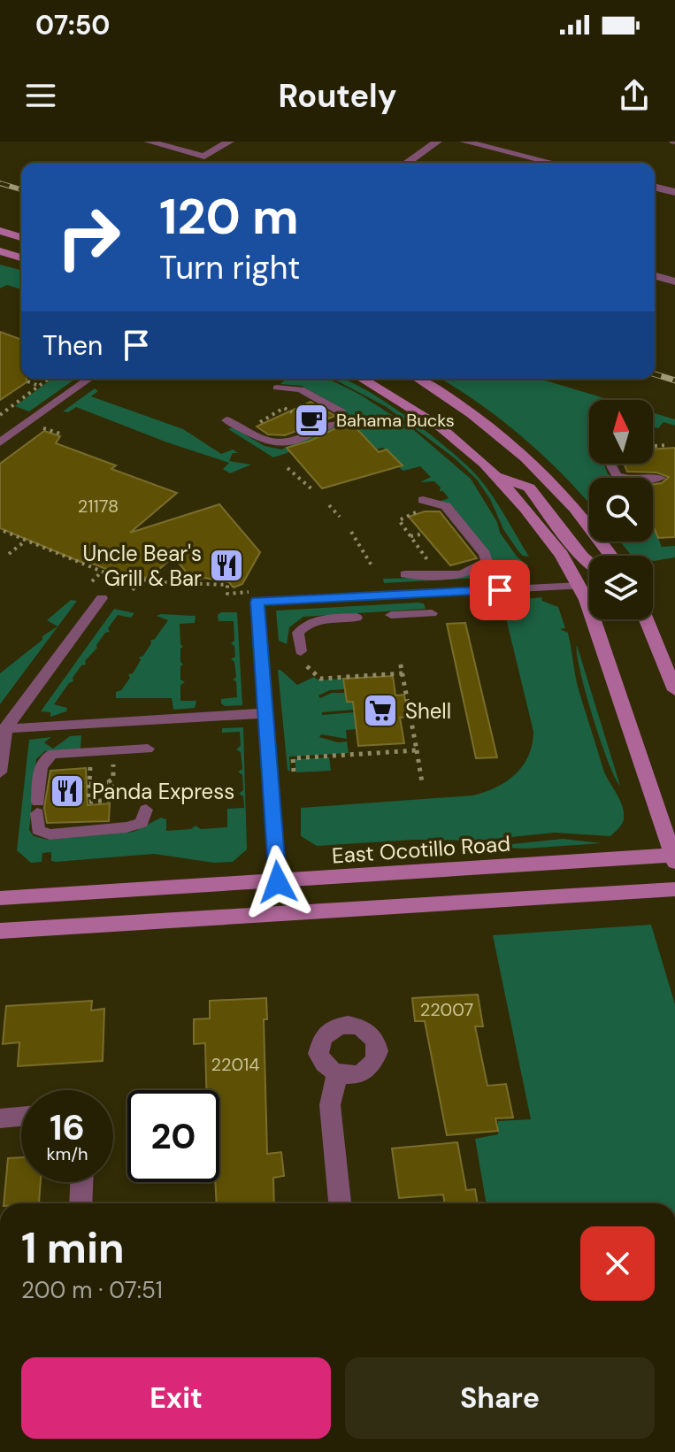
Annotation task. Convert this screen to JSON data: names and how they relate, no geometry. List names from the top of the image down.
{
  "streets": {
    "main road": ["East Ocotillo Road"]
  },
  "places": {
    "cafe": ["Bahama Bucks"],
    "restaurant": ["Uncle Bear's Grill & Bar", "Panda Express"],
    "supermarket": ["Shell"]
  },
  "house_numbers": ["21178", "22007", "22014"],
  "north": "top",
  "page": {
    "status": "07:50",
    "header": "Routely",
    "turn": ["120 m", "Turn right"],
    "then": "Then",
    "speed": "16 km/h",
    "limit": "20",
    "heading": ["1 min", "200 m · 07:51"],
    "buttons": ["Exit", "Share"]
  }
}
